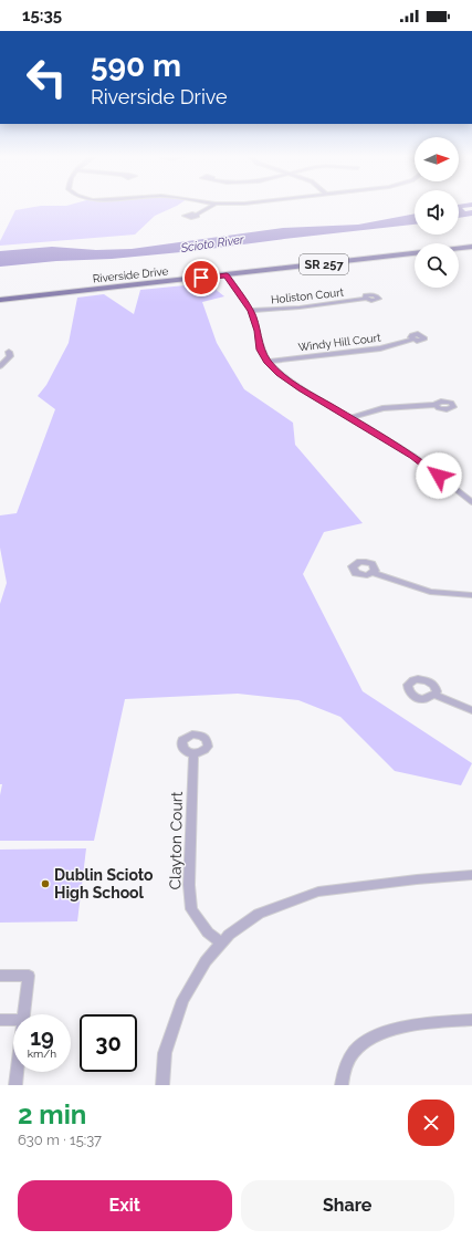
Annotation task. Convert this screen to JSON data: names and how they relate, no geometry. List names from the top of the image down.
{
  "streets": {
    "main road": ["SR 257", "Riverside Drive"],
    "street": ["Holiston Court", "Windy Hill Court", "Clayton Court"]
  },
  "water": ["Scioto River"],
  "places": ["Dublin Scioto High School"],
  "north": "right",
  "page": {
    "status": "15:35",
    "turn": ["590 m", "Riverside Drive"],
    "speed": "19 km/h",
    "limit": "30",
    "heading": ["2 min", "630 m · 15:37"],
    "buttons": ["Exit", "Share"]
  }
}
